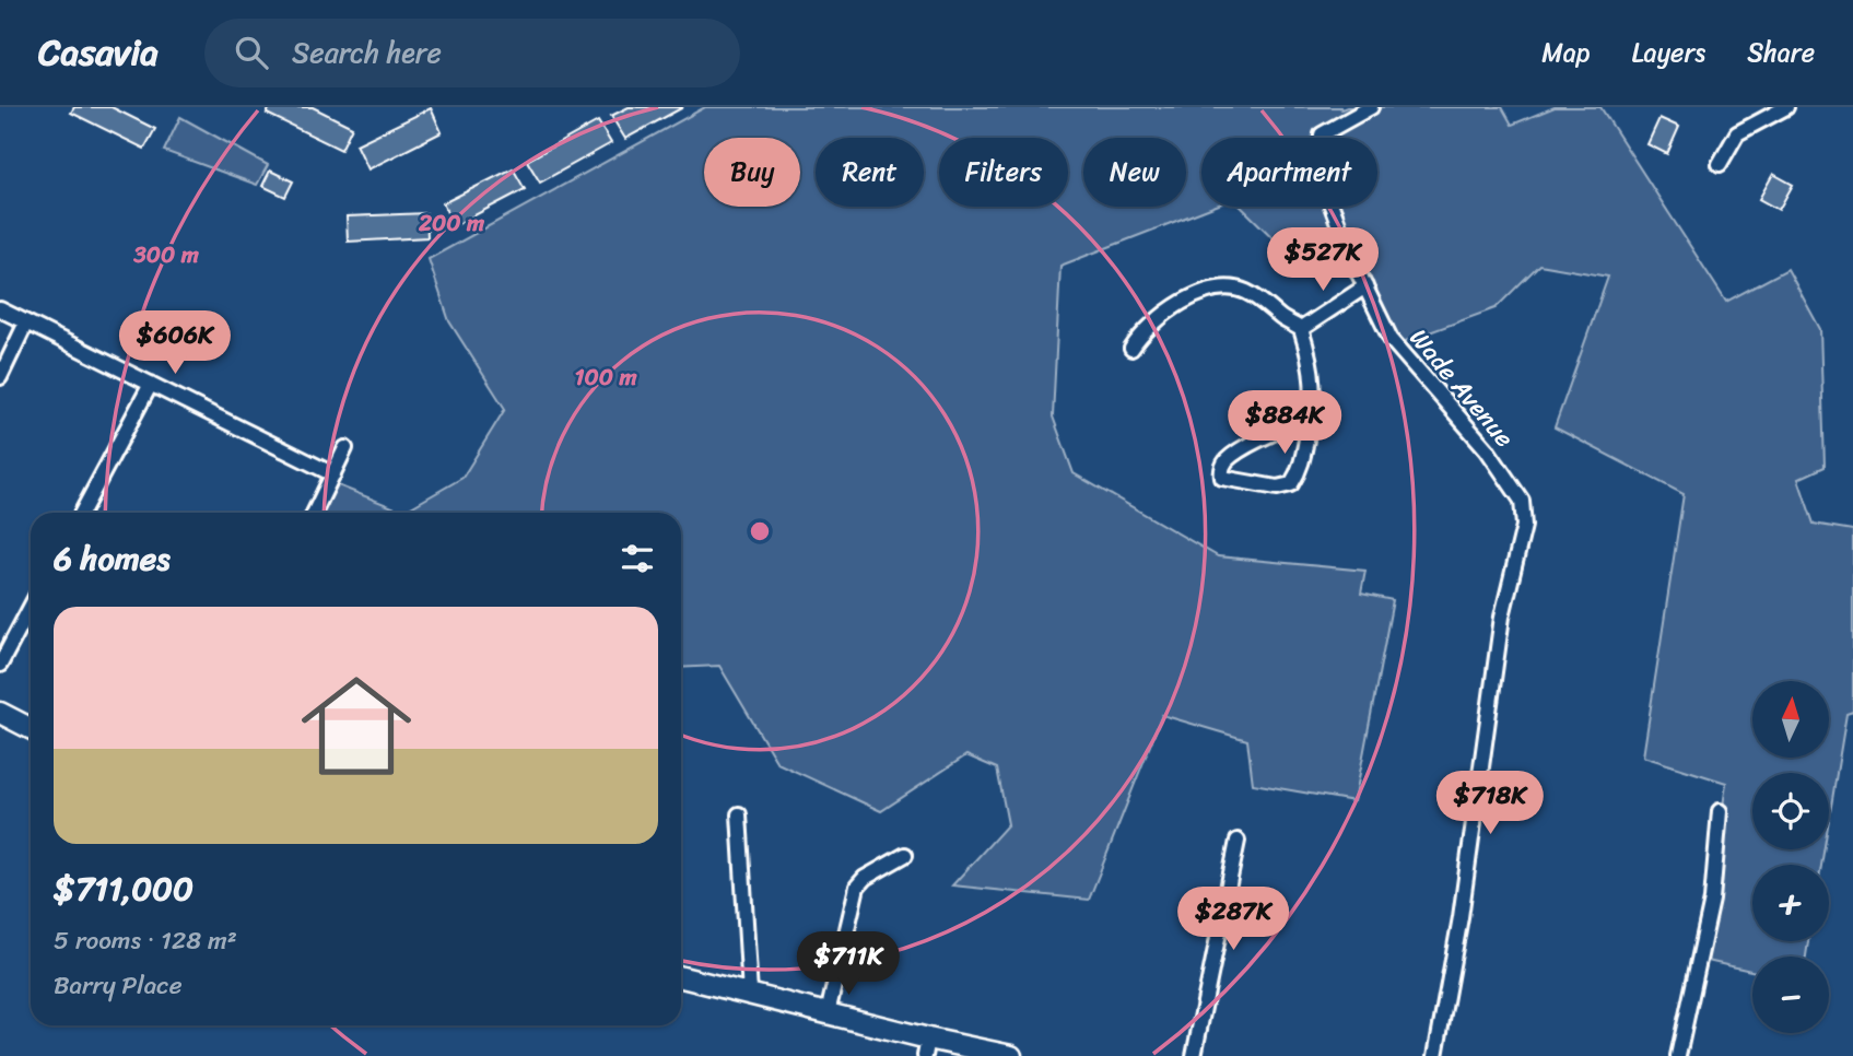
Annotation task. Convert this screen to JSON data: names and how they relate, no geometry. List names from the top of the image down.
{
  "streets": {
    "street": ["Wade Avenue"]
  },
  "north": "top",
  "page": {
    "header": "Casavia",
    "search": "Search here",
    "nav": ["Map", "Layers", "Share"],
    "chip": [
      "Buy",
      "Rent",
      "Filters",
      "New",
      "Apartment"
    ],
    "price": [
      "$527K",
      "$606K",
      "$884K",
      "$718K",
      "$287K",
      "$711K"
    ],
    "heading": "6 homes",
    "list": [
      {
        "name": "$711,000",
        "note": "5 rooms · 128 m² · Barry Place"
      }
    ],
    "map_buttons": ["+", "−"]
  },
  "rings": ["200 m", "300 m", "100 m"]
}
